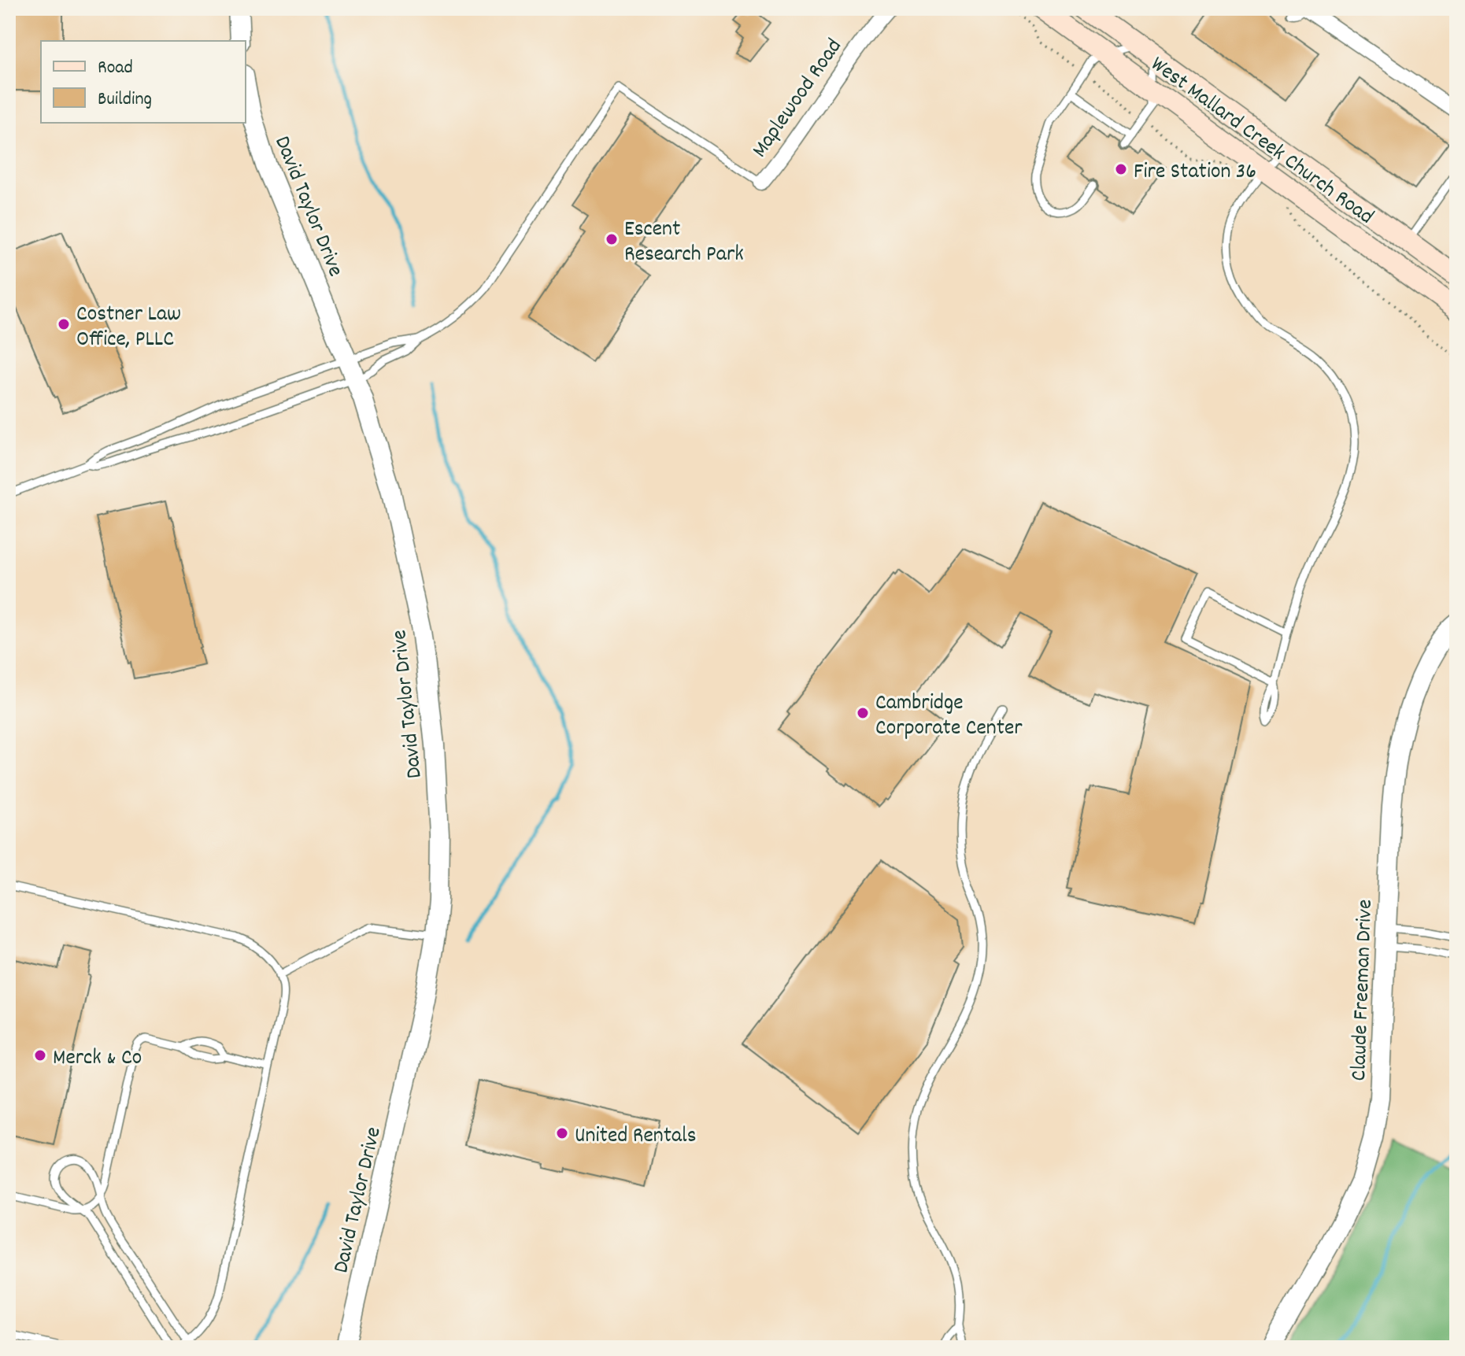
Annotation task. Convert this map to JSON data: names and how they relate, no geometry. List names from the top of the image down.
{
  "streets": {
    "main road": ["West Mallard Creek Church Road"],
    "street": ["Maplewood Road", "David Taylor Drive", "Claude Freeman Drive"]
  },
  "places": [
    "Fire Station 36",
    "Escent Research Park",
    "Costner Law Office, PLLC",
    "Cambridge Corporate Center",
    "Merck & Co",
    "United Rentals"
  ],
  "legend": ["Road", "Building"]
}
